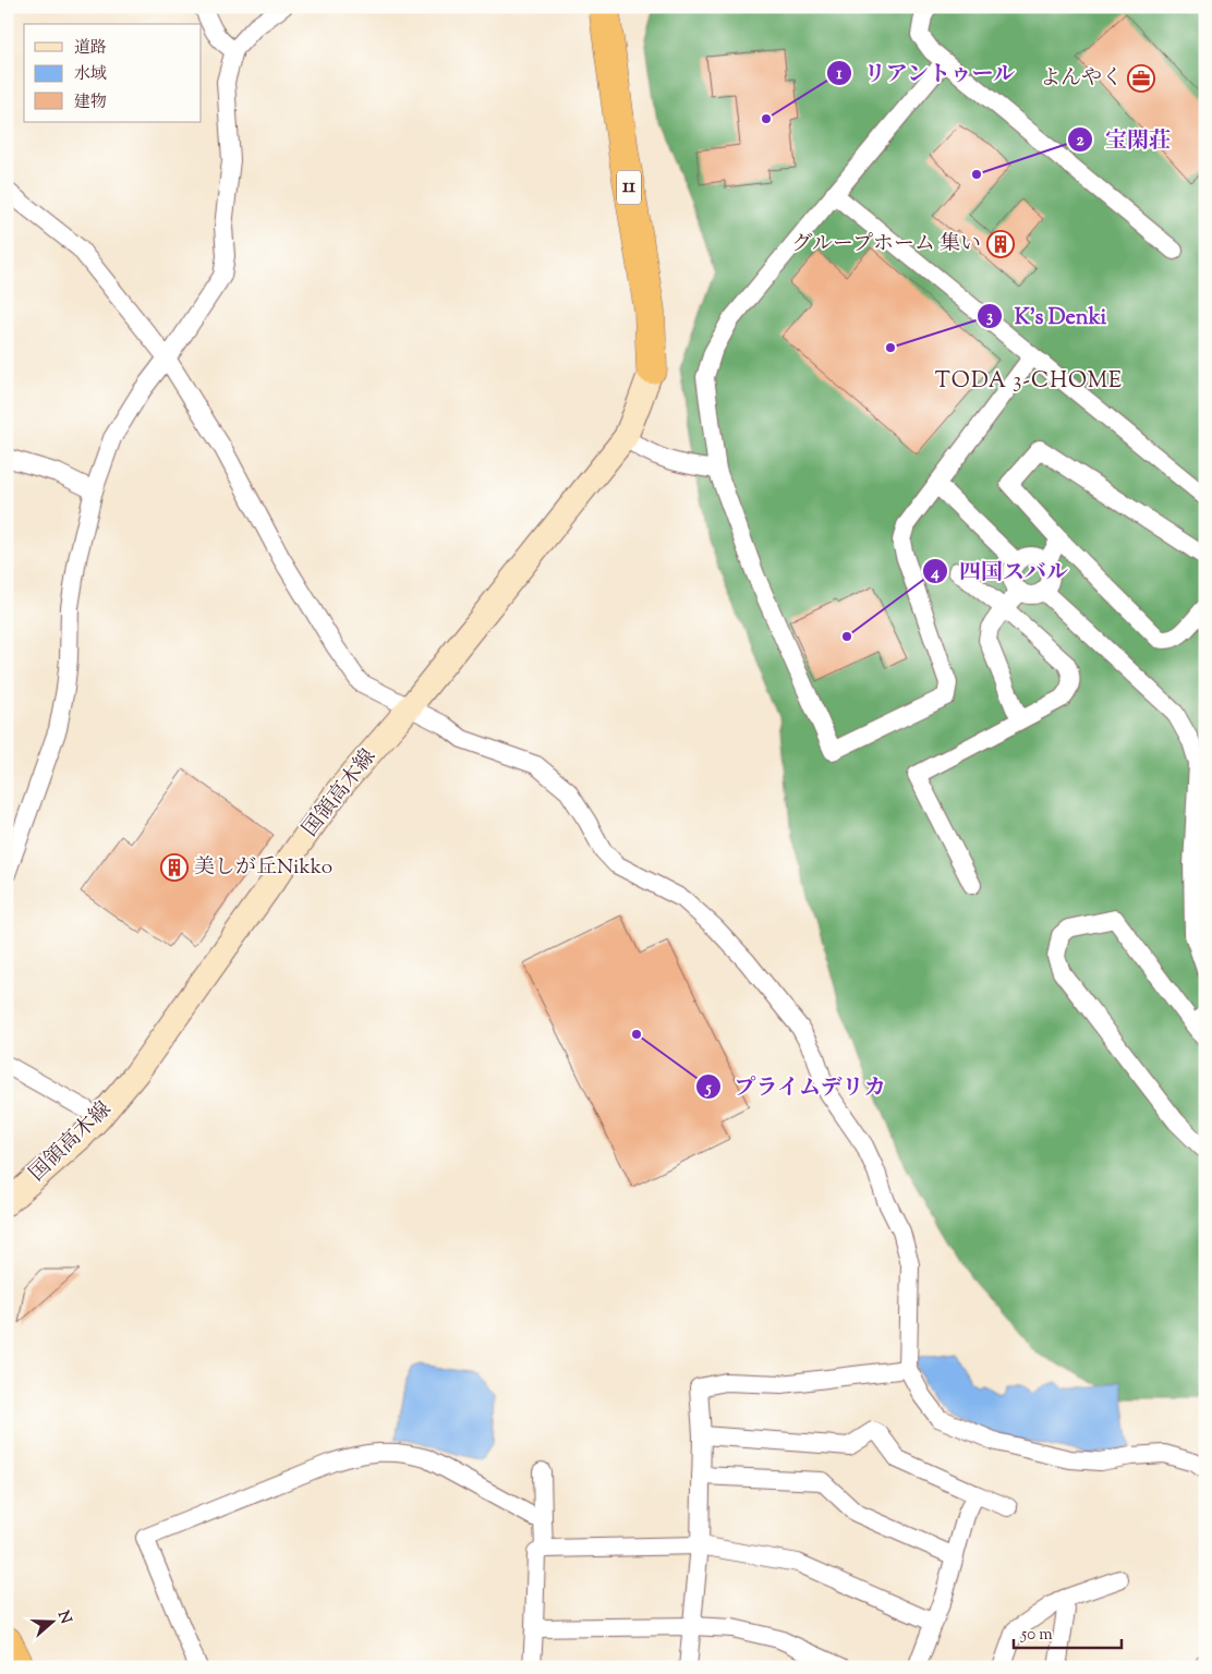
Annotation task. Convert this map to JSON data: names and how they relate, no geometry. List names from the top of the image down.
{
  "streets": {
    "highway": ["11"],
    "main road": ["国領高木線"]
  },
  "crossings": [
    ["11", "国領高木線"]
  ],
  "districts": ["TODA 3-CHOME"],
  "places": {
    "office": ["よんやく"],
    "other": [
      "リアントゥール",
      "宝閑荘",
      "K's Denki",
      "四国スバル",
      "プライムデリカ"
    ],
    "building": ["グループホーム 集い", "美しが丘Nikko"]
  },
  "legend": ["道路", "水域", "建物"],
  "scale_bar": "50 m",
  "north": "right"
}
